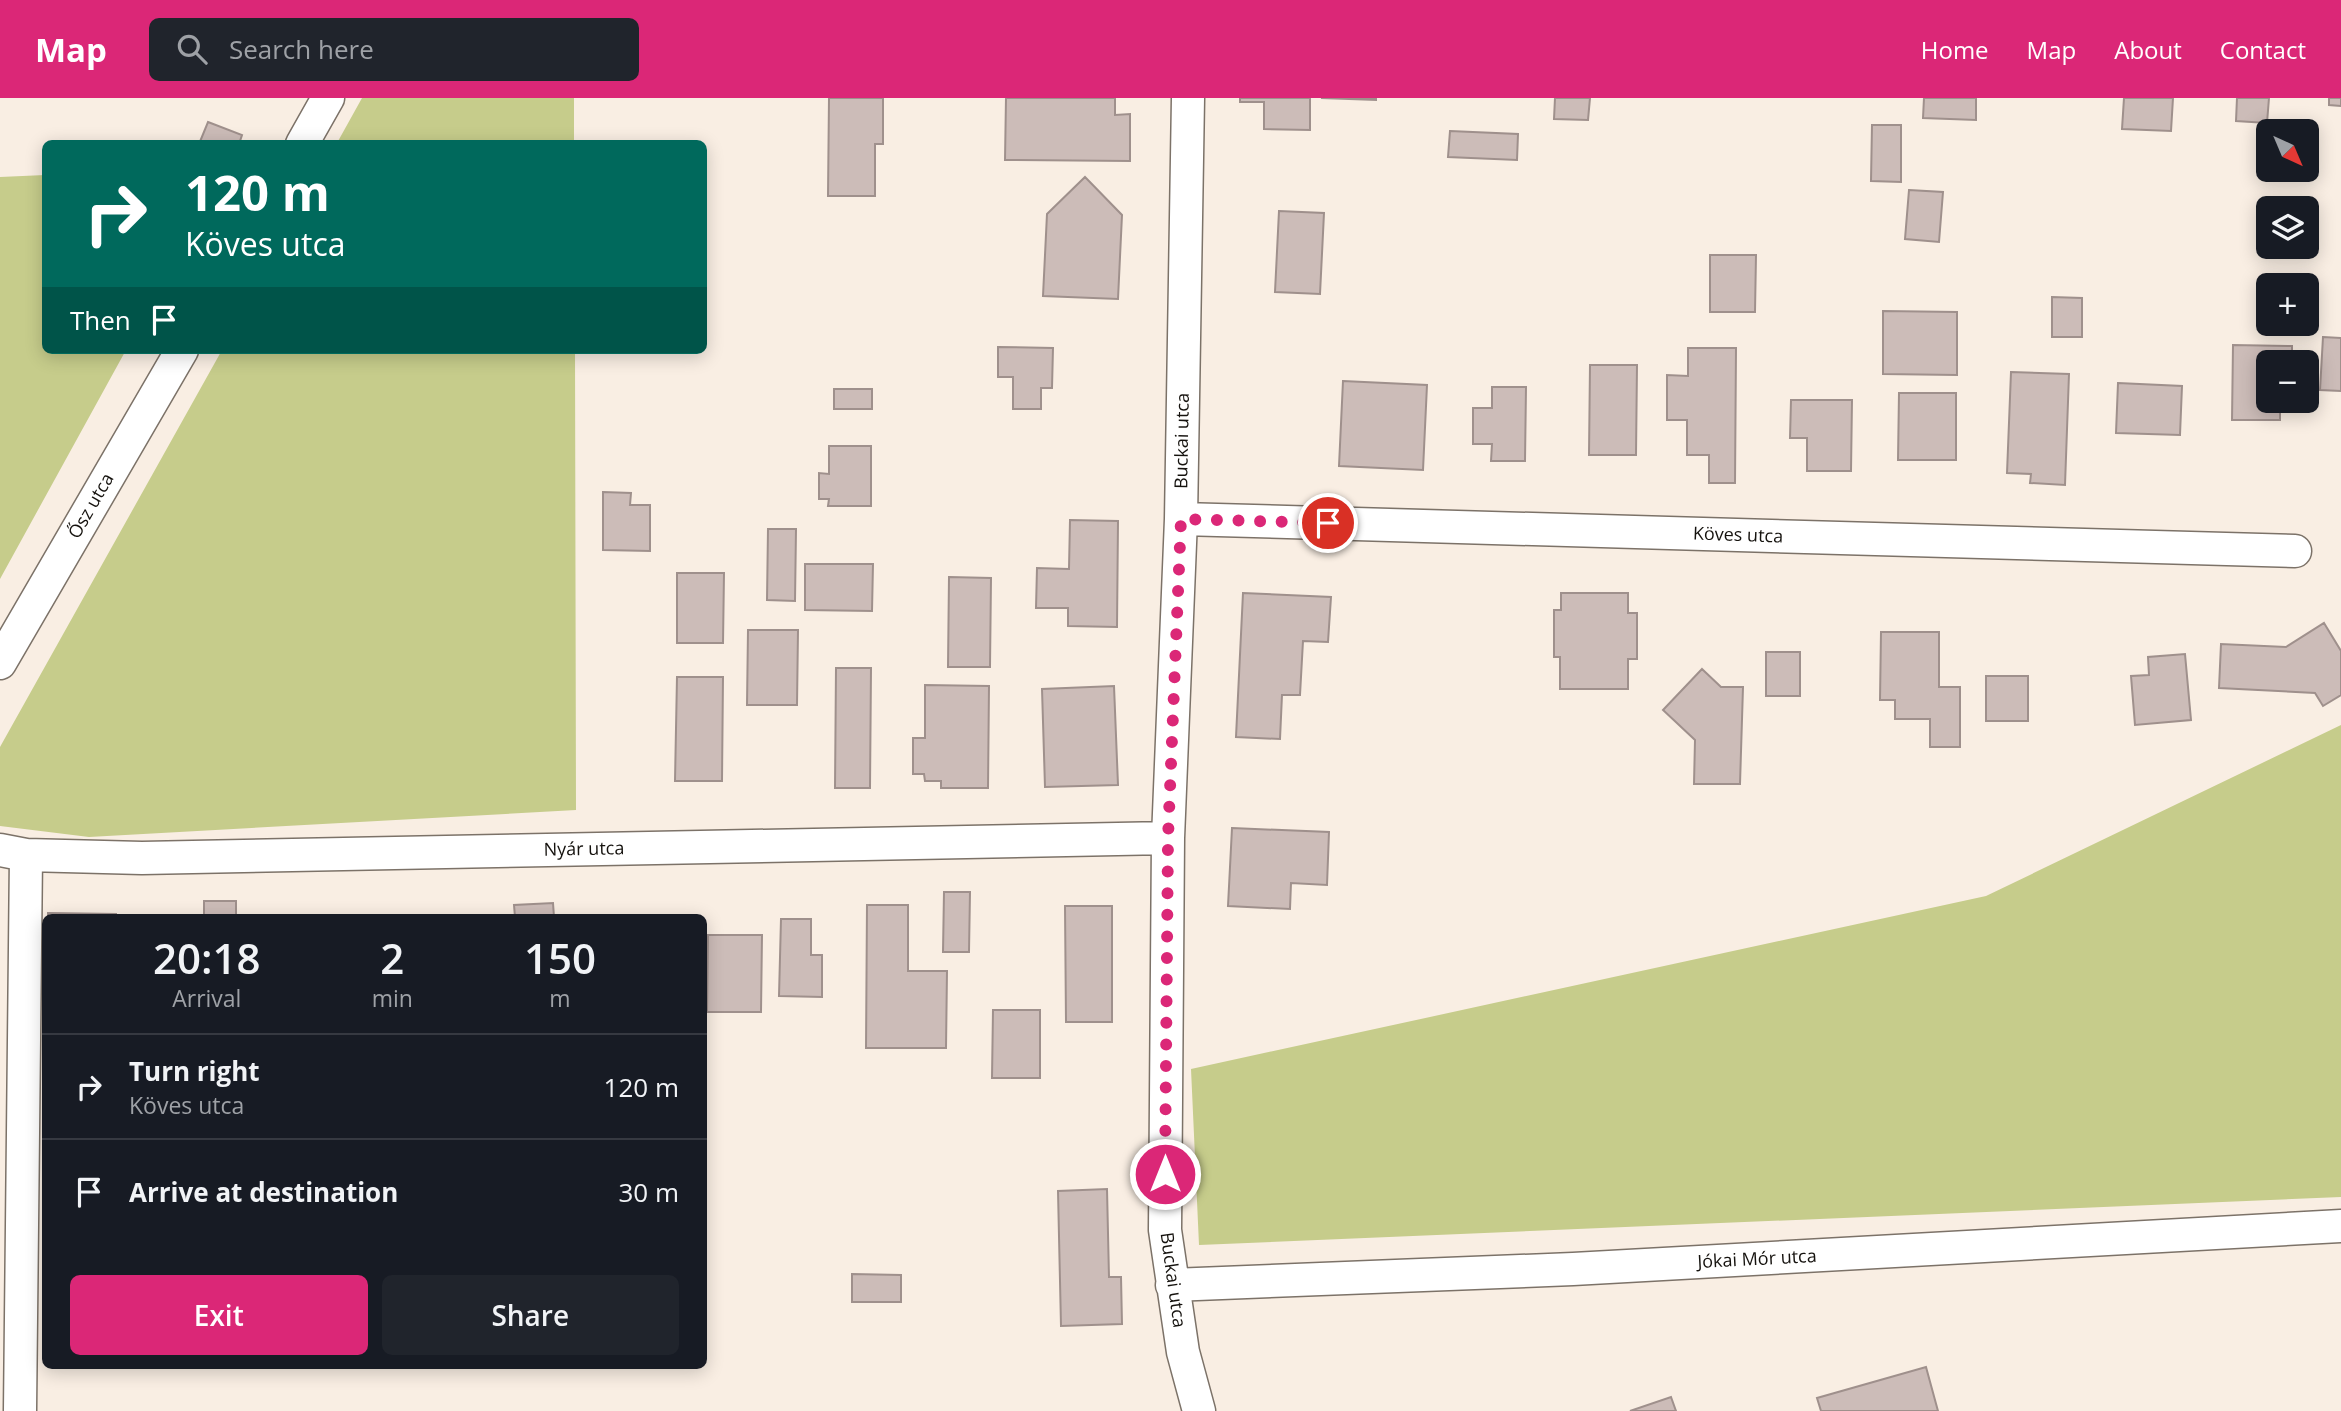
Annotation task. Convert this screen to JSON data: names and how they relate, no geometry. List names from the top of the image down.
{
  "streets": {
    "street": [
      "Buckai utca",
      "Ősz utca",
      "Köves utca",
      "Nyár utca",
      "Jókai Mór utca"
    ]
  },
  "crossings": [
    ["Buckai utca", "Köves utca"],
    ["Buckai utca", "Nyár utca"],
    ["Buckai utca", "Jókai Mór utca"]
  ],
  "north": "bottom right",
  "page": {
    "header": "Map",
    "search": "Search here",
    "nav": [
      "Home",
      "Map",
      "About",
      "Contact"
    ],
    "map_buttons": ["+", "−"],
    "turn": ["120 m", "Köves utca"],
    "then": "Then",
    "eta": [
      "20:18",
      "Arrival",
      "2",
      "min",
      "150",
      "m"
    ],
    "list": [
      {
        "name": "Turn right",
        "note": "Köves utca",
        "value": "120 m"
      },
      {
        "name": "Arrive at destination",
        "value": "30 m"
      }
    ],
    "buttons": ["Exit", "Share"]
  }
}
